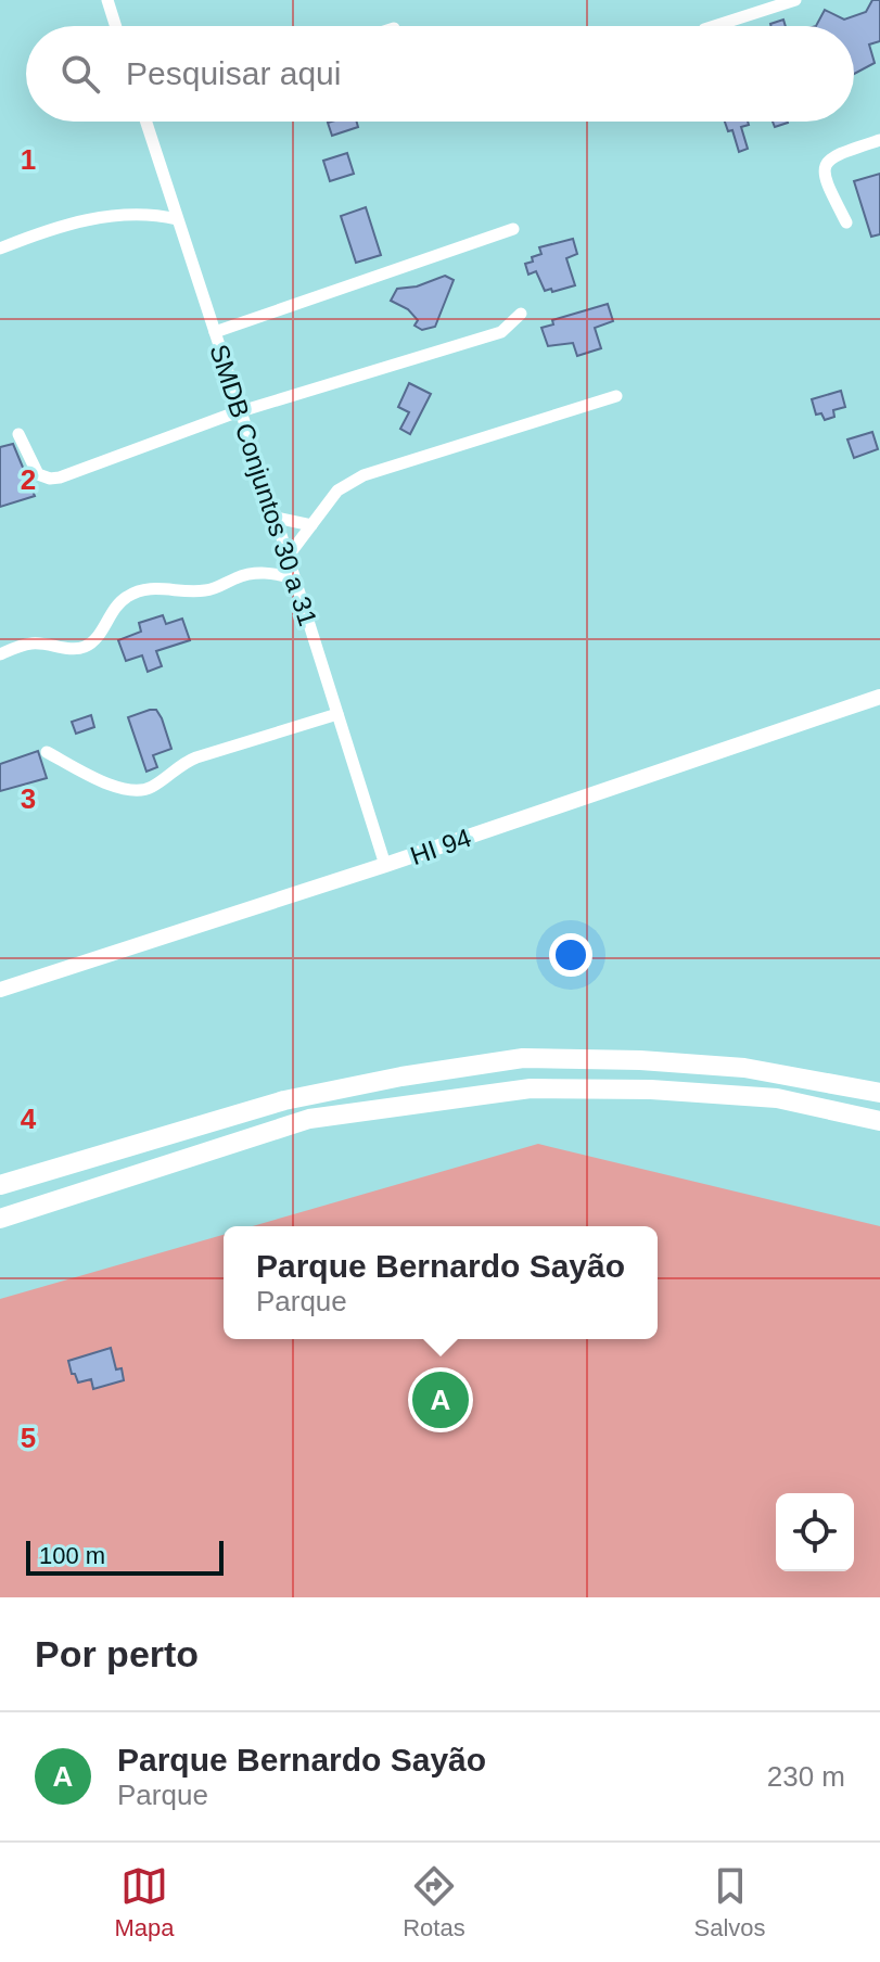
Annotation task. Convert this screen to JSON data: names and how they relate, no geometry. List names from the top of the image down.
{
  "streets": {
    "street": ["SMDB Conjuntos 30 a 31", "HI 94"]
  },
  "crossings": [
    ["SMDB Conjuntos 30 a 31", "HI 94"]
  ],
  "scale_bar": "100 m",
  "page": {
    "search": "Pesquisar aqui",
    "popup": ["Parque Bernardo Sayão", "Parque"],
    "pins": "A",
    "scale": "100 m",
    "heading": "Por perto",
    "list": [
      {
        "mark": "A",
        "name": "Parque Bernardo Sayão",
        "note": "Parque",
        "value": "230 m"
      }
    ],
    "nav": ["Mapa", "Rotas", "Salvos"]
  },
  "grid": {
    "rows": [
      "1",
      "2",
      "3",
      "4",
      "5"
    ]
  }
}
